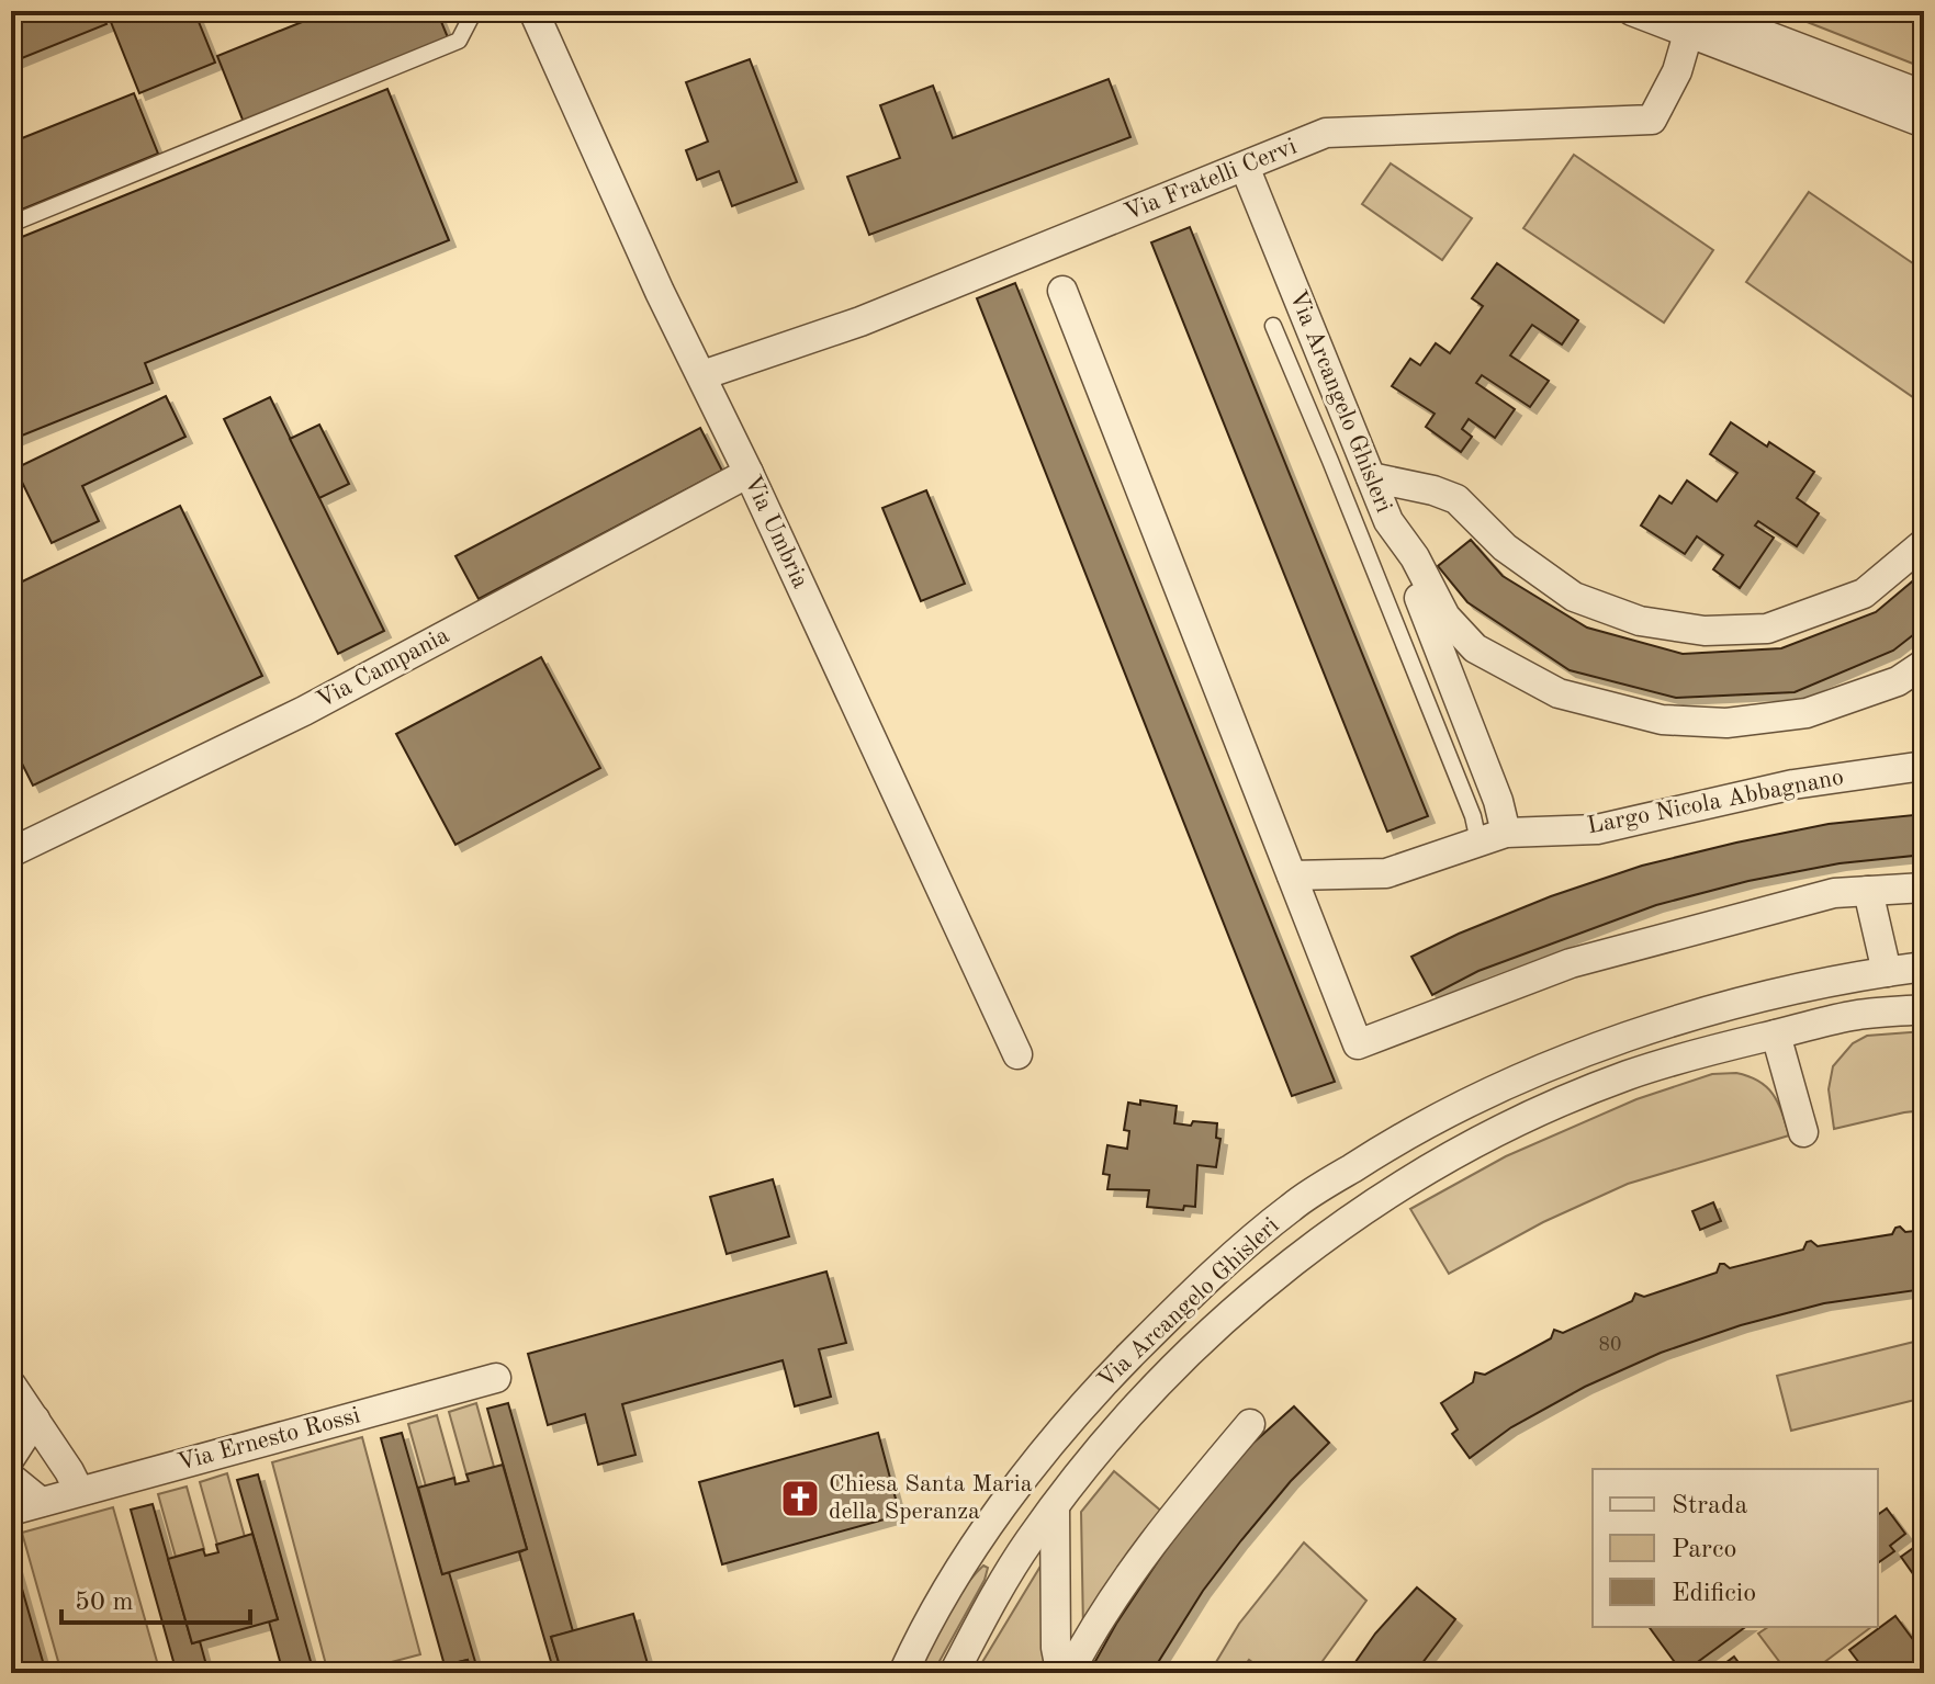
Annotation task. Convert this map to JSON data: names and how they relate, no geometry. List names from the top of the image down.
{
  "streets": {
    "street": [
      "Via Fratelli Cervi",
      "Via Arcangelo Ghisleri",
      "Via Umbria",
      "Via Campania",
      "Largo Nicola Abbagnano",
      "Via Ernesto Rossi"
    ]
  },
  "crossings": [
    ["Via Fratelli Cervi", "Via Arcangelo Ghisleri"],
    ["Via Fratelli Cervi", "Via Umbria"],
    ["Via Umbria", "Via Campania"]
  ],
  "places": {
    "church": ["Chiesa Santa Maria della Speranza"]
  },
  "house_numbers": ["80"],
  "legend": ["Strada", "Parco", "Edificio"],
  "scale_bar": "50 m"
}
